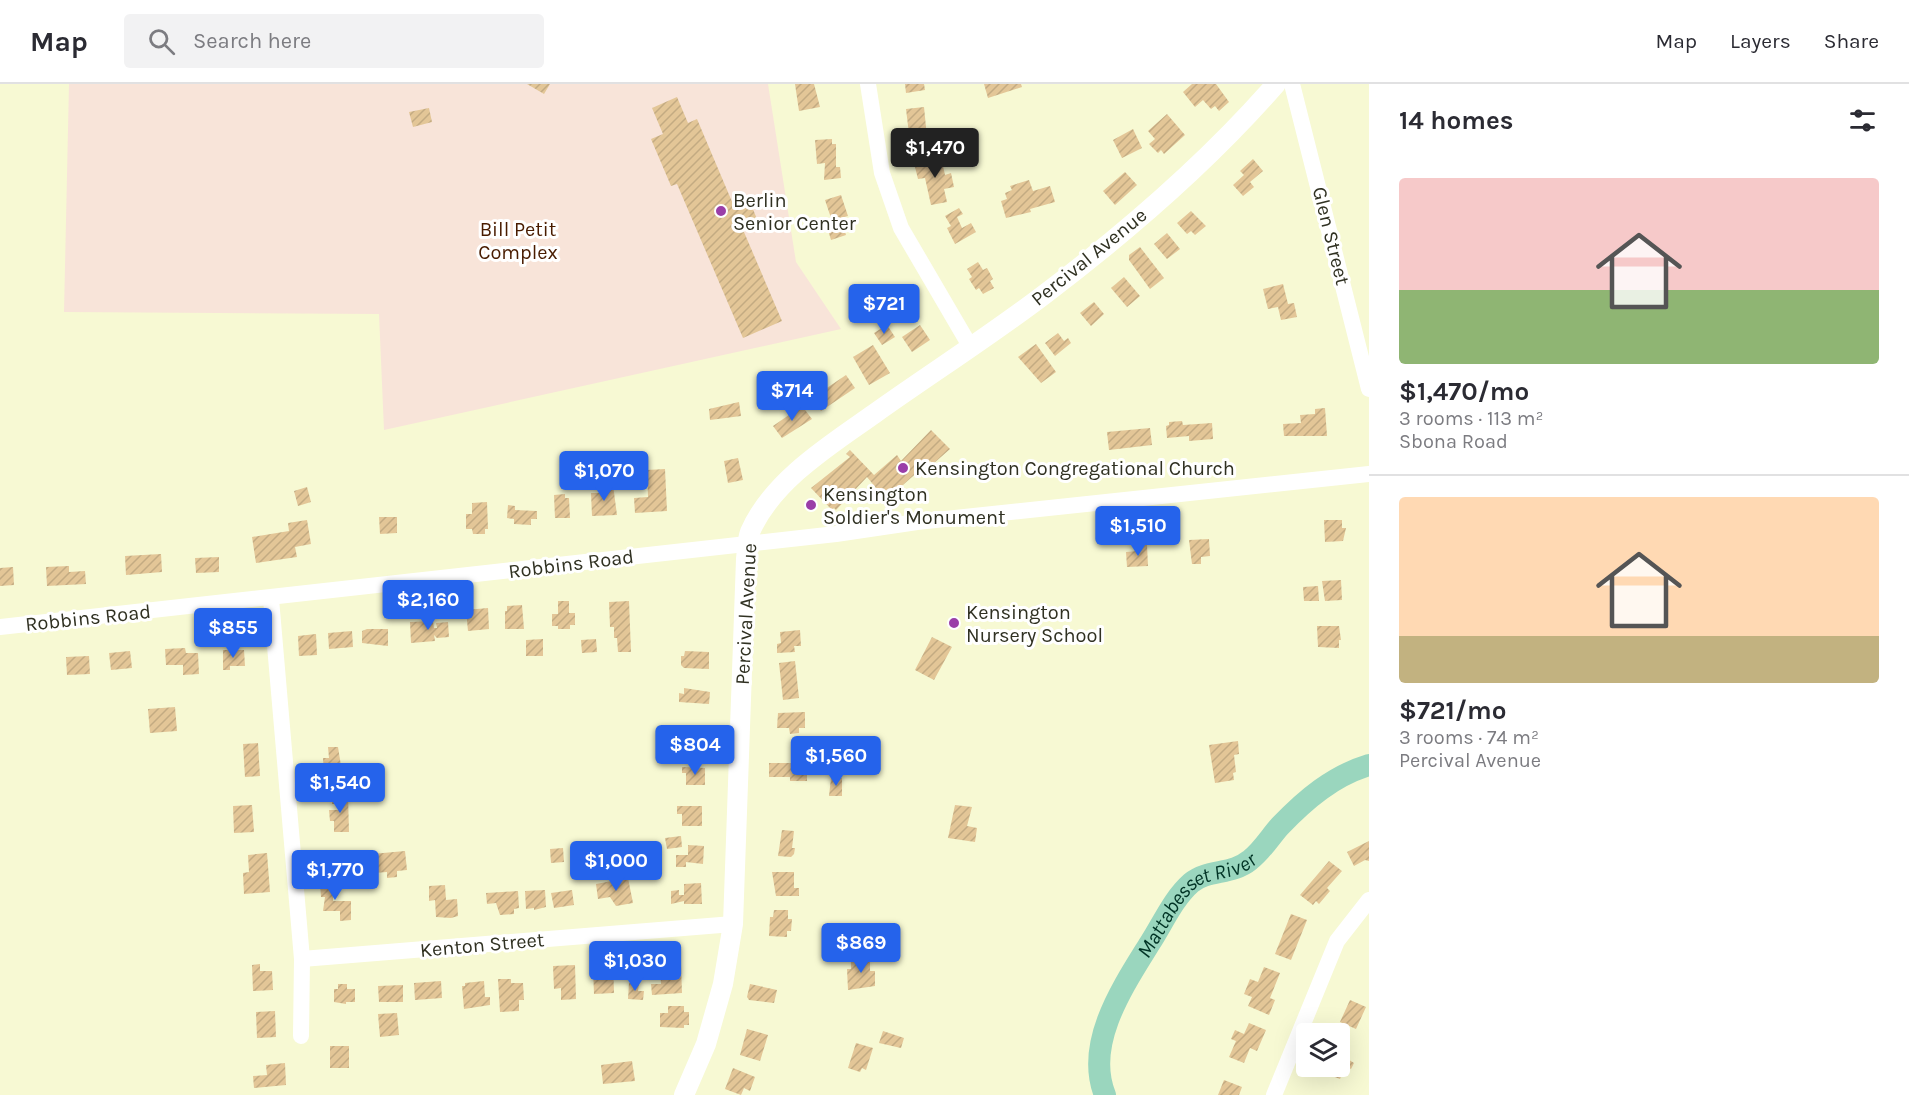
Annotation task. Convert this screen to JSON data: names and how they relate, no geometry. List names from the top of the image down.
{
  "streets": {
    "main road": ["Percival Avenue"],
    "street": ["Glen Street", "Robbins Road", "Kenton Street"]
  },
  "crossings": [
    ["Percival Avenue", "Robbins Road"],
    ["Percival Avenue", "Kenton Street"]
  ],
  "water": ["Mattabesset River"],
  "parks": ["Bill Petit Complex"],
  "places": [
    "Berlin Senior Center",
    "Kensington Congregational Church",
    "Kensington Soldier's Monument",
    "Kensington Nursery School"
  ],
  "page": {
    "header": "Map",
    "search": "Search here",
    "nav": ["Map", "Layers", "Share"],
    "heading": "14 homes",
    "price": [
      "$1,470",
      "$721",
      "$714",
      "$1,070",
      "$1,510",
      "$2,160",
      "$855",
      "$804",
      "$1,560",
      "$1,540",
      "$1,000",
      "$1,770",
      "$869",
      "$1,030"
    ],
    "list": [
      {
        "name": "$1,470/mo",
        "note": "3 rooms · 113 m² · Sbona Road"
      },
      {
        "name": "$721/mo",
        "note": "3 rooms · 74 m² · Percival Avenue"
      }
    ]
  }
}
